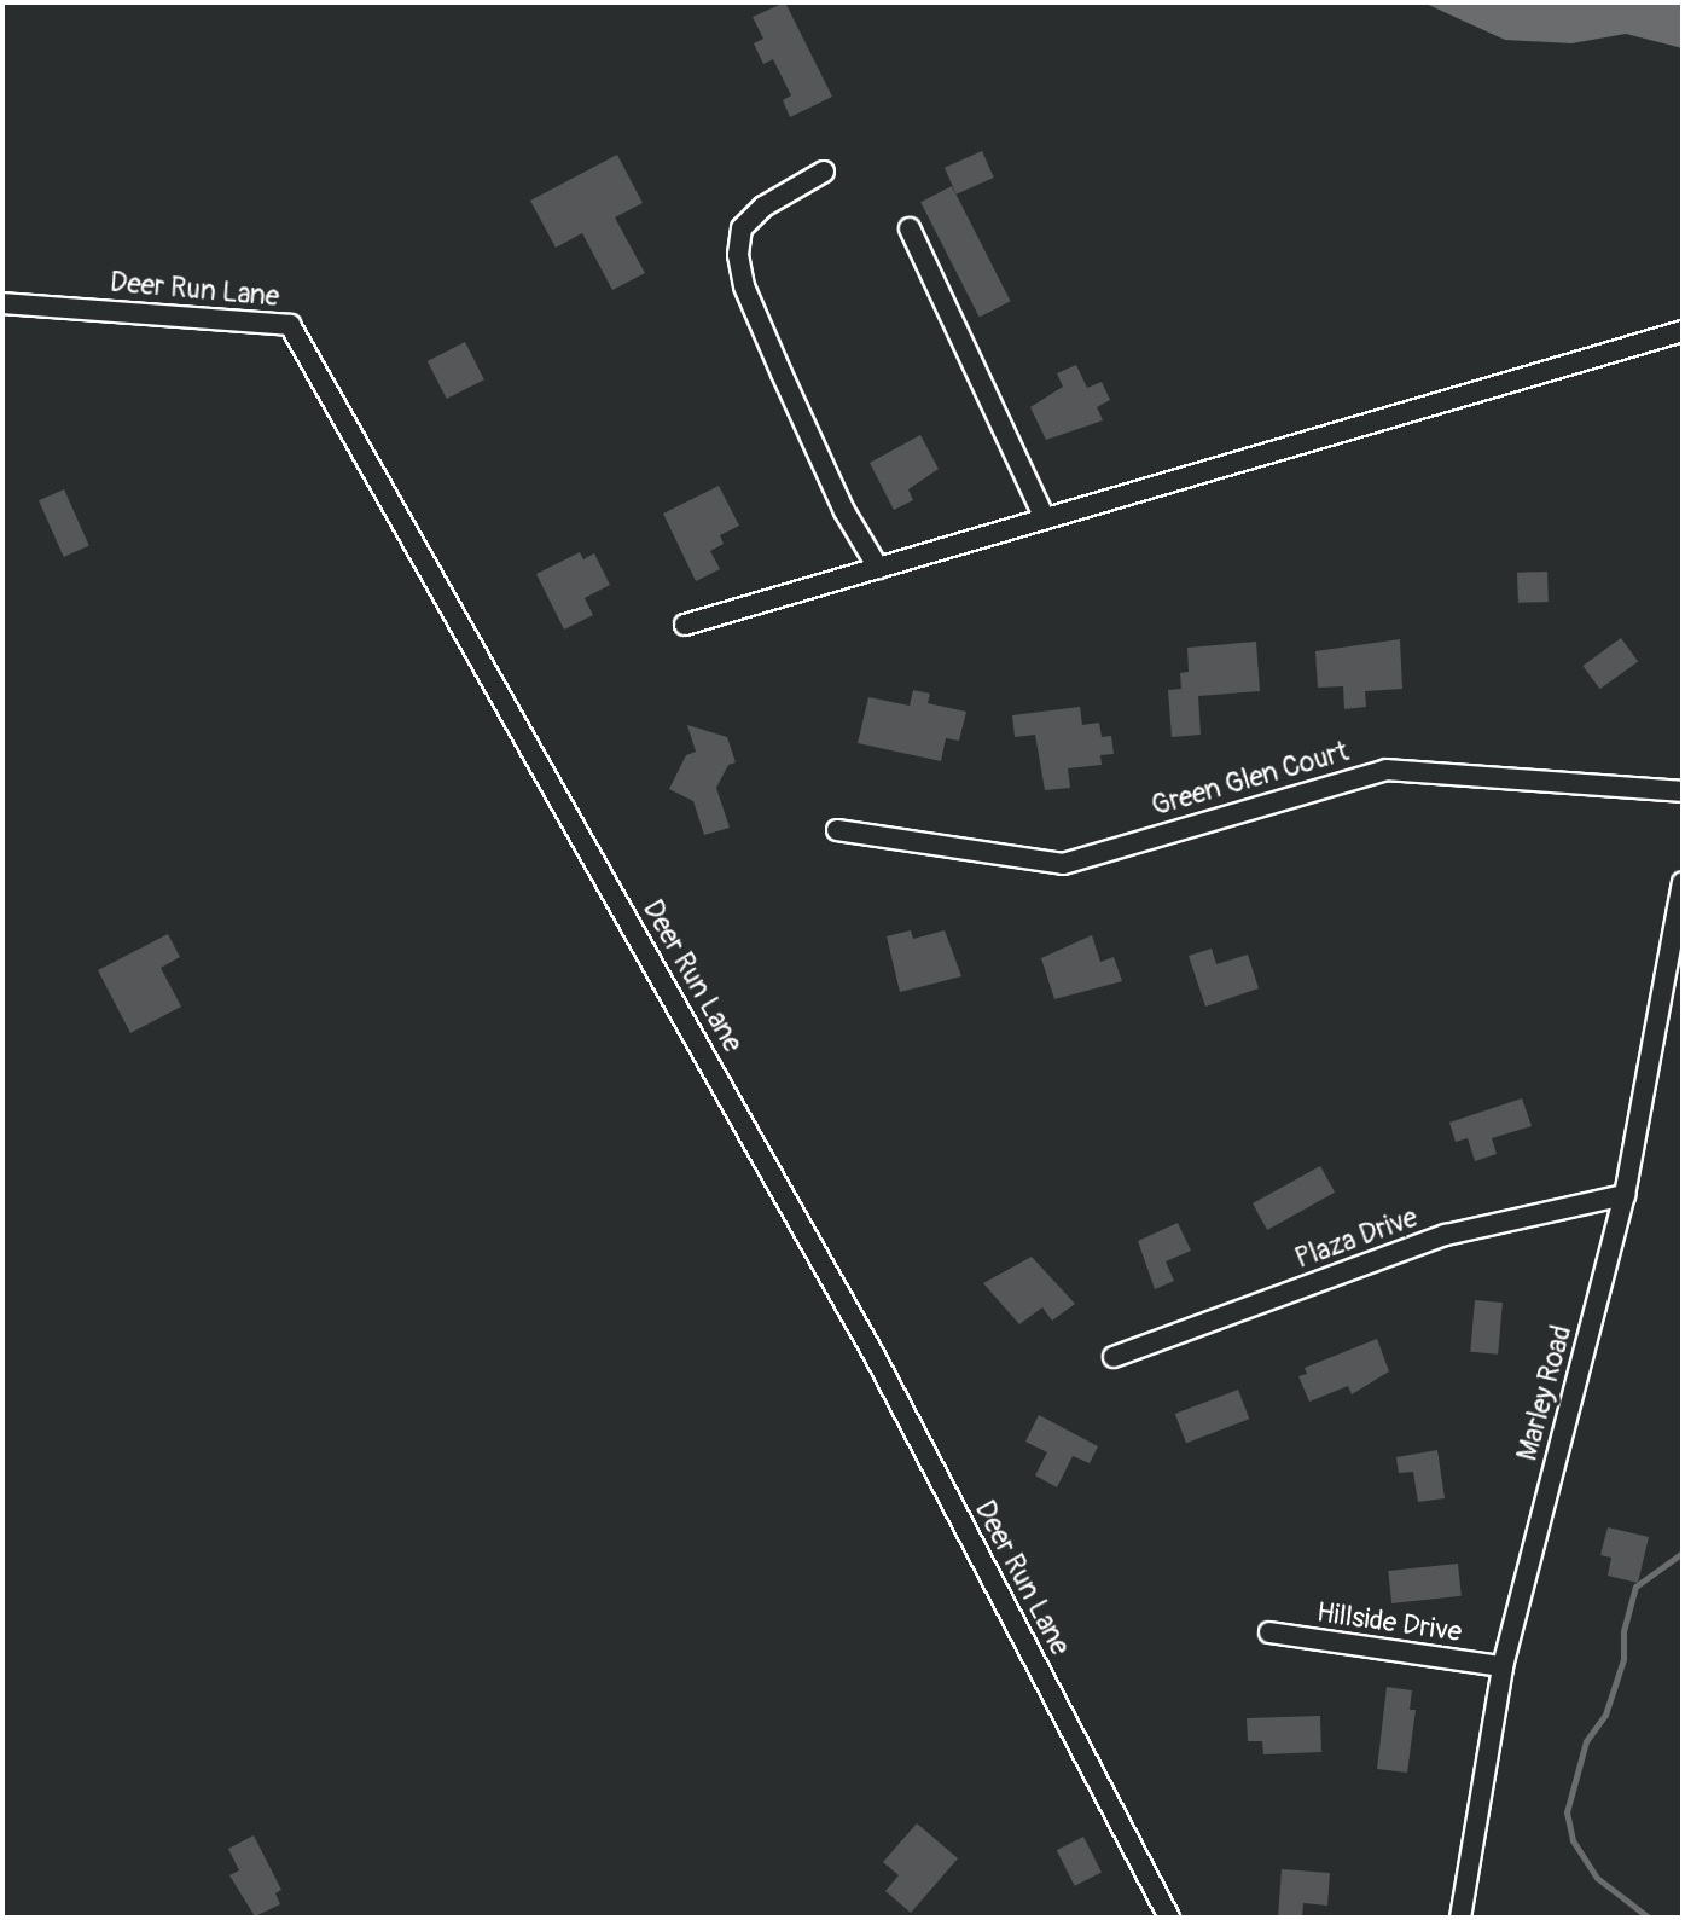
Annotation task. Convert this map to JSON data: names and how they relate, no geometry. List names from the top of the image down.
{
  "streets": {
    "street": [
      "Deer Run Lane",
      "Green Glen Court",
      "Plaza Drive",
      "Marley Road",
      "Hillside Drive"
    ]
  },
  "crossings": [
    ["Plaza Drive", "Marley Road"],
    ["Marley Road", "Hillside Drive"]
  ]
}
